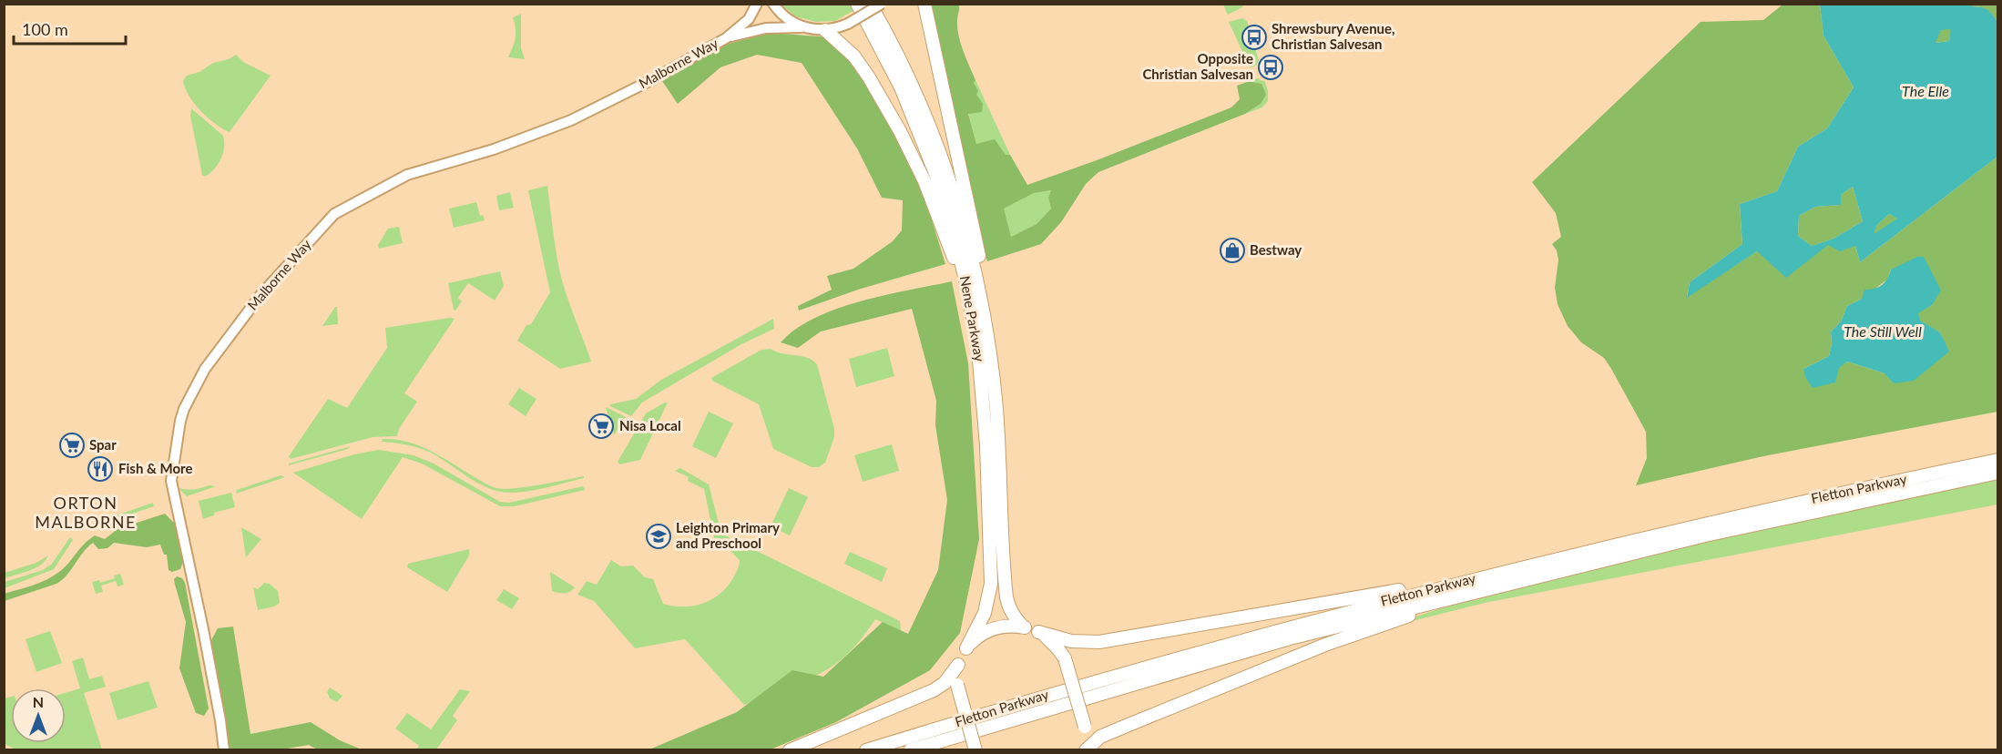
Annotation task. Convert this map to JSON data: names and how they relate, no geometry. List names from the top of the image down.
{
  "streets": {
    "highway": ["Nene Parkway", "Fletton Parkway"],
    "street": ["Malborne Way"]
  },
  "districts": ["ORTON MALBORNE"],
  "water": ["The Elle", "The Still Well"],
  "places": {
    "bus stop": ["Shrewsbury Avenue, Christian Salvesan", "Opposite Christian Salvesan"],
    "shop": ["Bestway"],
    "supermarket": ["Nisa Local", "Spar"],
    "restaurant": ["Fish & More"],
    "school or university": ["Leighton Primary and Preschool"]
  },
  "scale_bar": "100 m",
  "north": "top"
}
